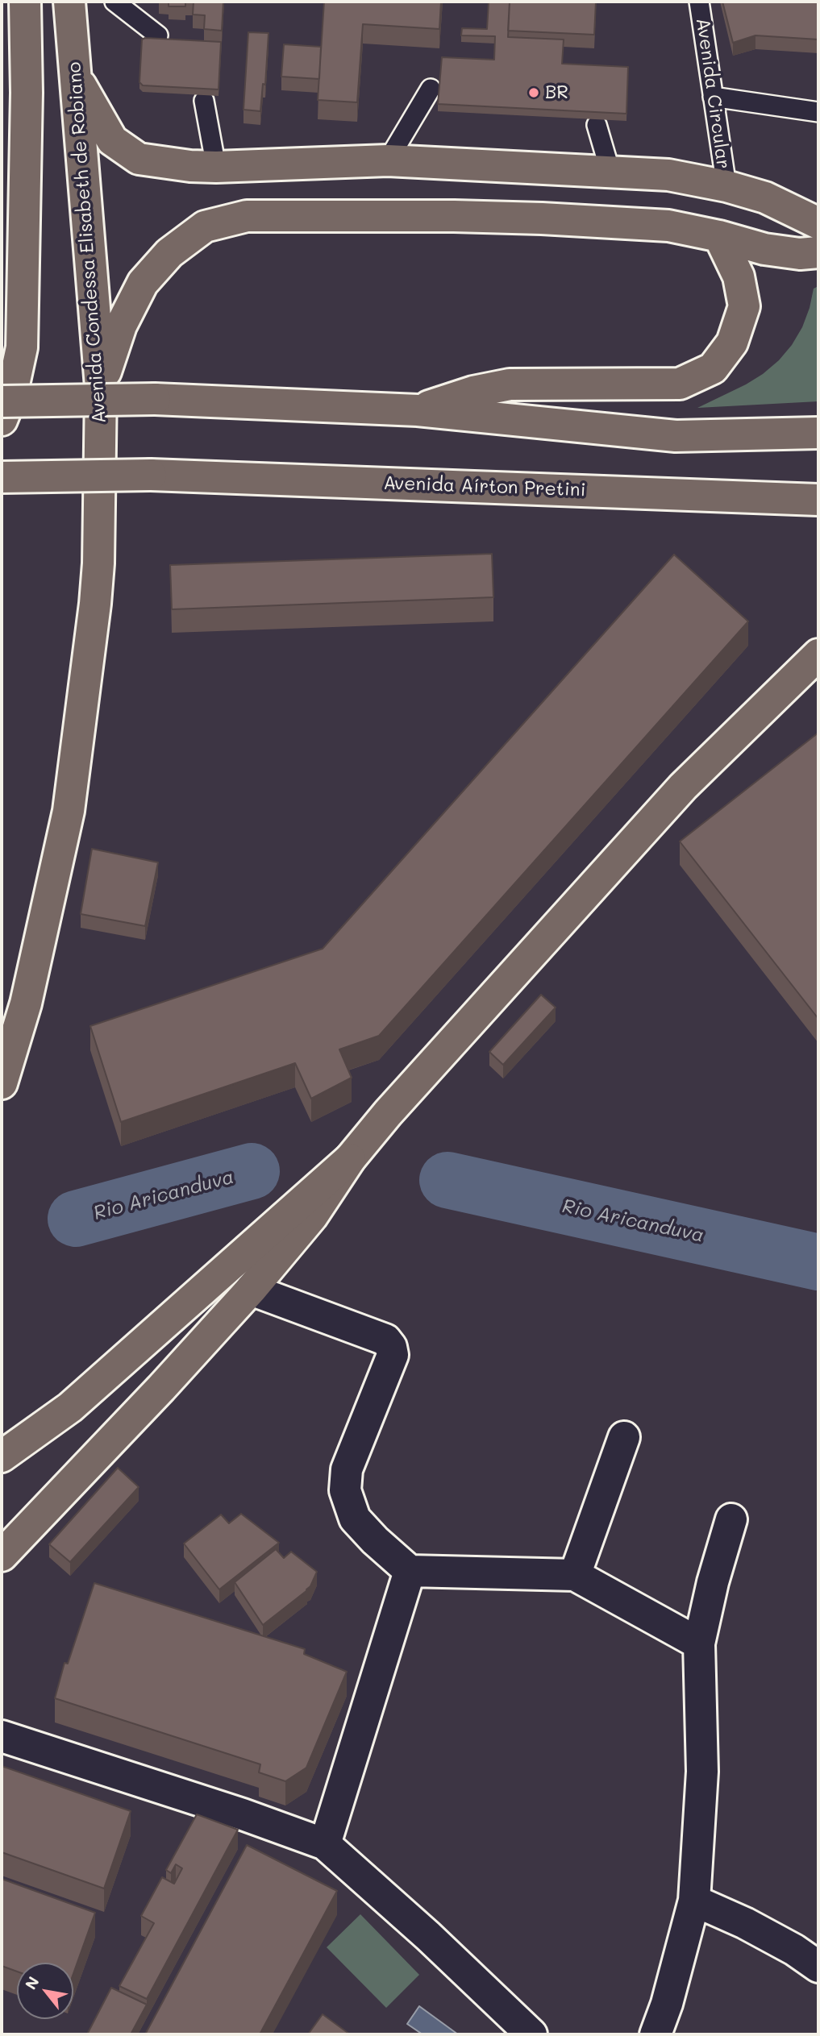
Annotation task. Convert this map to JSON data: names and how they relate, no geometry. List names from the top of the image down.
{
  "streets": {
    "highway": ["Avenida Condessa Elisabeth de Robiano", "Avenida Aírton Pretini"],
    "lane": ["Avenida Circular"]
  },
  "water": ["Rio Aricanduva"],
  "places": ["BR"],
  "north": "top left"
}
